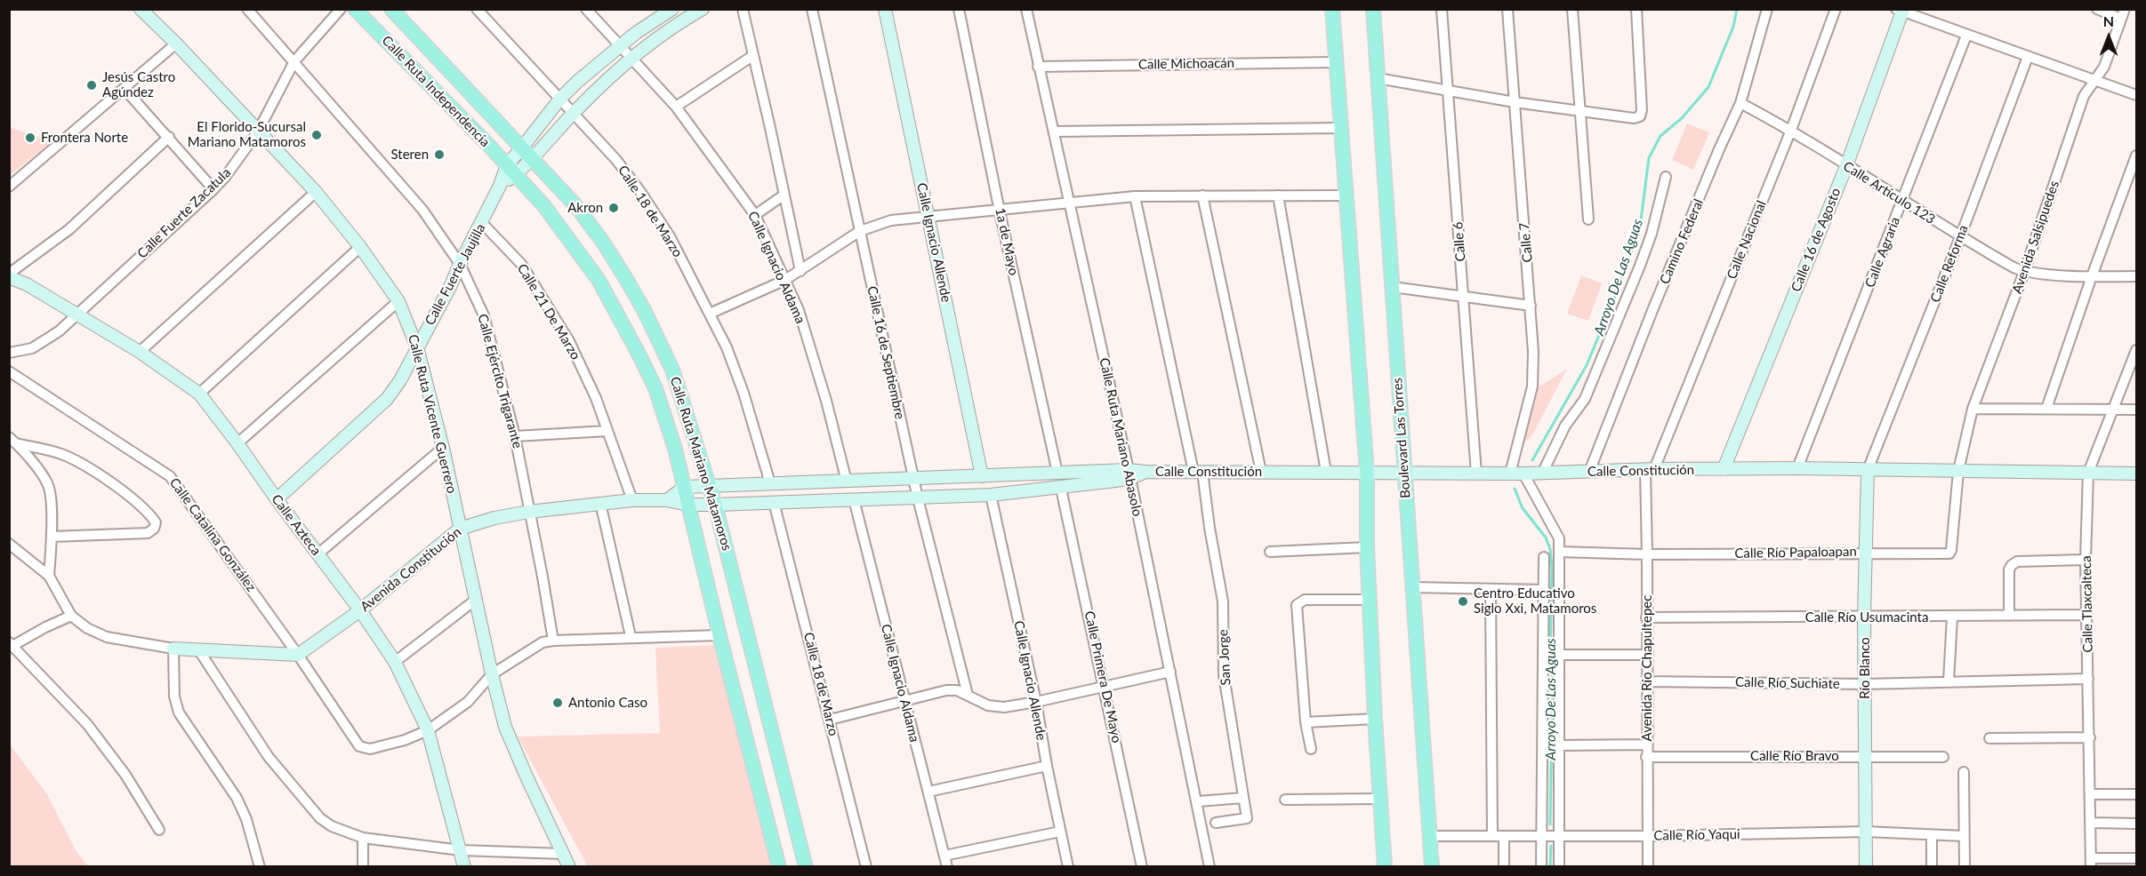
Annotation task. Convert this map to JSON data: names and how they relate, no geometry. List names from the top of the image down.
{
  "streets": {
    "main road": [
      "Calle Ruta Independencia",
      "Calle 16 de Agosto",
      "Calle Ignacio Allende",
      "Calle Fuerte Jaujilla",
      "Calle Ruta Vicente Guerrero",
      "Boulevard Las Torres",
      "Calle Ruta Mariano Matamoros",
      "Calle Constitución",
      "Calle Azteca",
      "Avenida Constitución",
      "Río Blanco"
    ],
    "street": [
      "Calle Michoacán",
      "Calle Artículo 123",
      "Calle 18 de Marzo",
      "Calle Fuerte Zacatula",
      "Avenida Salsipuedes",
      "Calle Nacional",
      "1a de Mayo",
      "Calle 6",
      "Camino Federal",
      "Calle 7",
      "Calle Agraria",
      "Calle Reforma",
      "Calle Ignacio Aldama",
      "Calle 21 De Marzo",
      "Calle 16 de Septiembre",
      "Calle Ejército Trigarante",
      "Calle Ruta Mariano Abasolo",
      "Calle Catalina González",
      "Calle Río Papaloapan",
      "Calle Tlaxcalteca",
      "Calle Río Usumacinta",
      "San Jorge",
      "Avenida Río Chapultepec",
      "Calle Primera De Mayo",
      "Calle Río Suchiate",
      "Calle Río Bravo",
      "Calle Río Yaqui"
    ]
  },
  "crossings": [
    ["Calle Michoacán", "Calle Ruta Mariano Abasolo"],
    ["Calle Ruta Independencia", "Calle Fuerte Jaujilla"],
    ["Calle Ruta Independencia", "Calle Ruta Mariano Matamoros"],
    ["Calle Artículo 123", "Avenida Salsipuedes"],
    ["Calle Artículo 123", "Calle Nacional"],
    ["Calle Artículo 123", "Calle 16 de Agosto"],
    ["Calle Artículo 123", "Camino Federal"],
    ["Calle Artículo 123", "Calle Agraria"],
    ["Calle Artículo 123", "Calle Reforma"],
    ["Calle 18 de Marzo", "Calle Fuerte Jaujilla"],
    ["Calle 18 de Marzo", "Calle Constitución"],
    ["Calle Fuerte Zacatula", "Calle Ejército Trigarante"],
    ["Calle Fuerte Zacatula", "Calle Ruta Vicente Guerrero"],
    ["Calle Fuerte Zacatula", "Calle Azteca"],
    ["Avenida Salsipuedes", "Calle Constitución"],
    ["Avenida Salsipuedes", "Calle Río Papaloapan"],
    ["Calle Nacional", "Calle Constitución"],
    ["Calle Nacional", "Avenida Río Chapultepec"],
    ["Calle 16 de Agosto", "Calle Constitución"],
    ["1a de Mayo", "Calle Constitución"],
    ["Calle 6", "Calle Constitución"],
    ["Camino Federal", "Calle Constitución"],
    ["Calle Ignacio Allende", "Calle Constitución"],
    ["Calle 7", "Calle Constitución"],
    ["Calle Agraria", "Calle Constitución"],
    ["Calle Reforma", "Calle Constitución"],
    ["Calle Reforma", "Río Blanco"],
    ["Calle Ignacio Aldama", "Calle Fuerte Jaujilla"],
    ["Calle Ignacio Aldama", "Calle Constitución"],
    ["Calle Fuerte Jaujilla", "Calle 21 De Marzo"],
    ["Calle Fuerte Jaujilla", "Calle Ejército Trigarante"],
    ["Calle Fuerte Jaujilla", "Calle Ruta Vicente Guerrero"],
    ["Calle Fuerte Jaujilla", "Calle Ruta Mariano Matamoros"],
    ["Calle Fuerte Jaujilla", "Calle Azteca"],
    ["Calle 21 De Marzo", "Avenida Constitución"],
    ["Calle 16 de Septiembre", "Calle Constitución"],
    ["Calle Ejército Trigarante", "Avenida Constitución"],
    ["Calle Ruta Vicente Guerrero", "Avenida Constitución"],
    ["Calle Ruta Mariano Abasolo", "Calle Constitución"],
    ["Boulevard Las Torres", "Calle Constitución"],
    ["Boulevard Las Torres", "Calle Río Yaqui"],
    ["Calle Ruta Mariano Matamoros", "Calle Constitución"],
    ["Calle Ruta Mariano Matamoros", "Avenida Constitución"],
    ["Calle Constitución", "Calle Río Papaloapan"],
    ["Calle Constitución", "Avenida Constitución"],
    ["Calle Constitución", "Calle Tlaxcalteca"],
    ["Calle Constitución", "San Jorge"],
    ["Calle Constitución", "Avenida Río Chapultepec"],
    ["Calle Constitución", "Río Blanco"],
    ["Calle Constitución", "Calle Primera De Mayo"],
    ["Calle Azteca", "Calle Catalina González"],
    ["Calle Azteca", "Avenida Constitución"],
    ["Calle Catalina González", "Avenida Constitución"],
    ["Calle Río Papaloapan", "Avenida Río Chapultepec"],
    ["Calle Río Papaloapan", "Río Blanco"],
    ["Calle Tlaxcalteca", "Calle Río Usumacinta"],
    ["Calle Tlaxcalteca", "Calle Río Suchiate"],
    ["Calle Río Usumacinta", "Avenida Río Chapultepec"],
    ["Calle Río Usumacinta", "Río Blanco"],
    ["Avenida Río Chapultepec", "Calle Río Suchiate"],
    ["Avenida Río Chapultepec", "Calle Río Bravo"],
    ["Avenida Río Chapultepec", "Calle Río Yaqui"],
    ["Río Blanco", "Calle Río Suchiate"],
    ["Río Blanco", "Calle Río Bravo"],
    ["Río Blanco", "Calle Río Yaqui"]
  ],
  "water": ["Arroyo De Las Aguas"],
  "places": [
    "Jesús Castro Agúndez",
    "El Florido-Sucursal Mariano Matamoros",
    "Frontera Norte",
    "Steren",
    "Akron",
    "Centro Educativo Siglo Xxi, Matamoros",
    "Antonio Caso"
  ],
  "north": "top"
}
